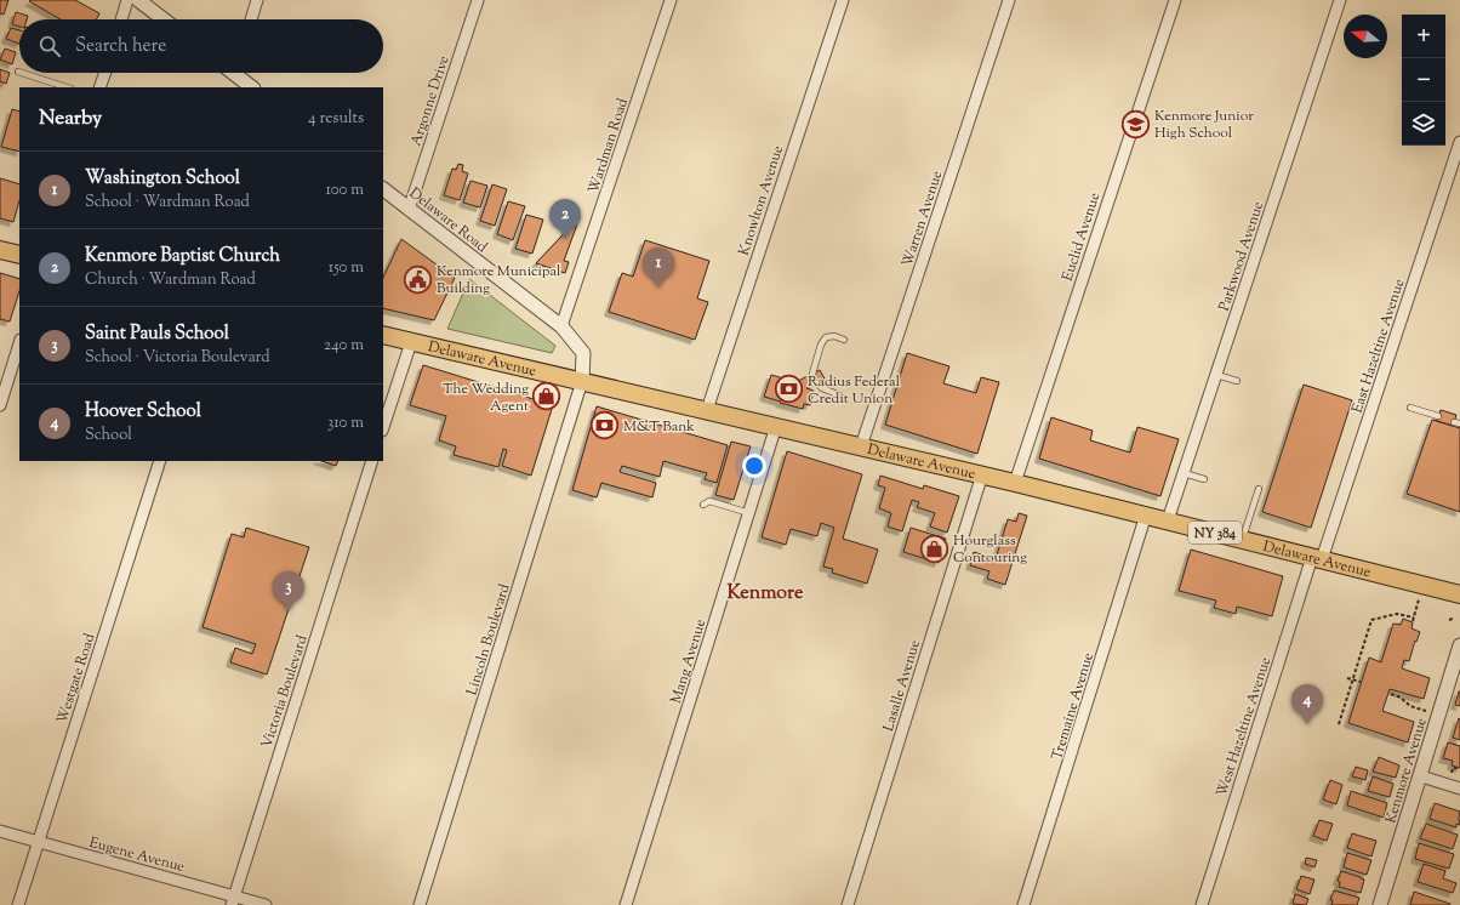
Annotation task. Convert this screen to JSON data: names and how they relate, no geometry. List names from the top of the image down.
{
  "streets": {
    "main road": ["Delaware Avenue", "NY 384"],
    "street": [
      "Argonne Drive",
      "Wardman Road",
      "Knowlton Avenue",
      "Warren Avenue",
      "Delaware Road",
      "Euclid Avenue",
      "Parkwood Avenue",
      "East Hazeltine Avenue",
      "Lincoln Boulevard",
      "Mang Avenue",
      "Westgate Road",
      "Lasalle Avenue",
      "Victoria Boulevard",
      "Tremaine Avenue",
      "West Hazeltine Avenue",
      "Kenmore Avenue",
      "Eugene Avenue"
    ]
  },
  "crossings": [
    ["Argonne Drive", "Delaware Road"],
    ["Wardman Road", "Delaware Road"],
    ["Knowlton Avenue", "Delaware Avenue"],
    ["Warren Avenue", "Delaware Avenue"],
    ["Delaware Road", "Delaware Avenue"],
    ["Delaware Road", "Lincoln Boulevard"],
    ["Euclid Avenue", "Delaware Avenue"],
    ["Parkwood Avenue", "Delaware Avenue"],
    ["East Hazeltine Avenue", "Delaware Avenue"],
    ["East Hazeltine Avenue", "West Hazeltine Avenue"],
    ["Delaware Avenue", "Lincoln Boulevard"],
    ["Delaware Avenue", "Mang Avenue"],
    ["Delaware Avenue", "Lasalle Avenue"],
    ["Delaware Avenue", "Tremaine Avenue"],
    ["Delaware Avenue", "West Hazeltine Avenue"],
    ["Westgate Road", "Eugene Avenue"],
    ["Victoria Boulevard", "Eugene Avenue"]
  ],
  "districts": ["Kenmore"],
  "places": {
    "school or university": ["Kenmore Junior High School"],
    "public building": ["Kenmore Municipal Building"],
    "bank": ["Radius Federal Credit Union", "M&T Bank"],
    "shop": ["The Wedding Agent", "Hourglass Contouring"]
  },
  "north": "left",
  "page": {
    "map_buttons": ["+", "−"],
    "search": "Search here",
    "heading": ["Nearby", "4 results"],
    "list": [
      {
        "mark": "1",
        "name": "Washington School",
        "note": "School · Wardman Road",
        "value": "100 m"
      },
      {
        "mark": "2",
        "name": "Kenmore Baptist Church",
        "note": "Church · Wardman Road",
        "value": "150 m"
      },
      {
        "mark": "3",
        "name": "Saint Pauls School",
        "note": "School · Victoria Boulevard",
        "value": "240 m"
      },
      {
        "mark": "4",
        "name": "Hoover School",
        "note": "School",
        "value": "310 m"
      }
    ],
    "pins": [
      "2",
      "1",
      "3",
      "4"
    ]
  }
}
